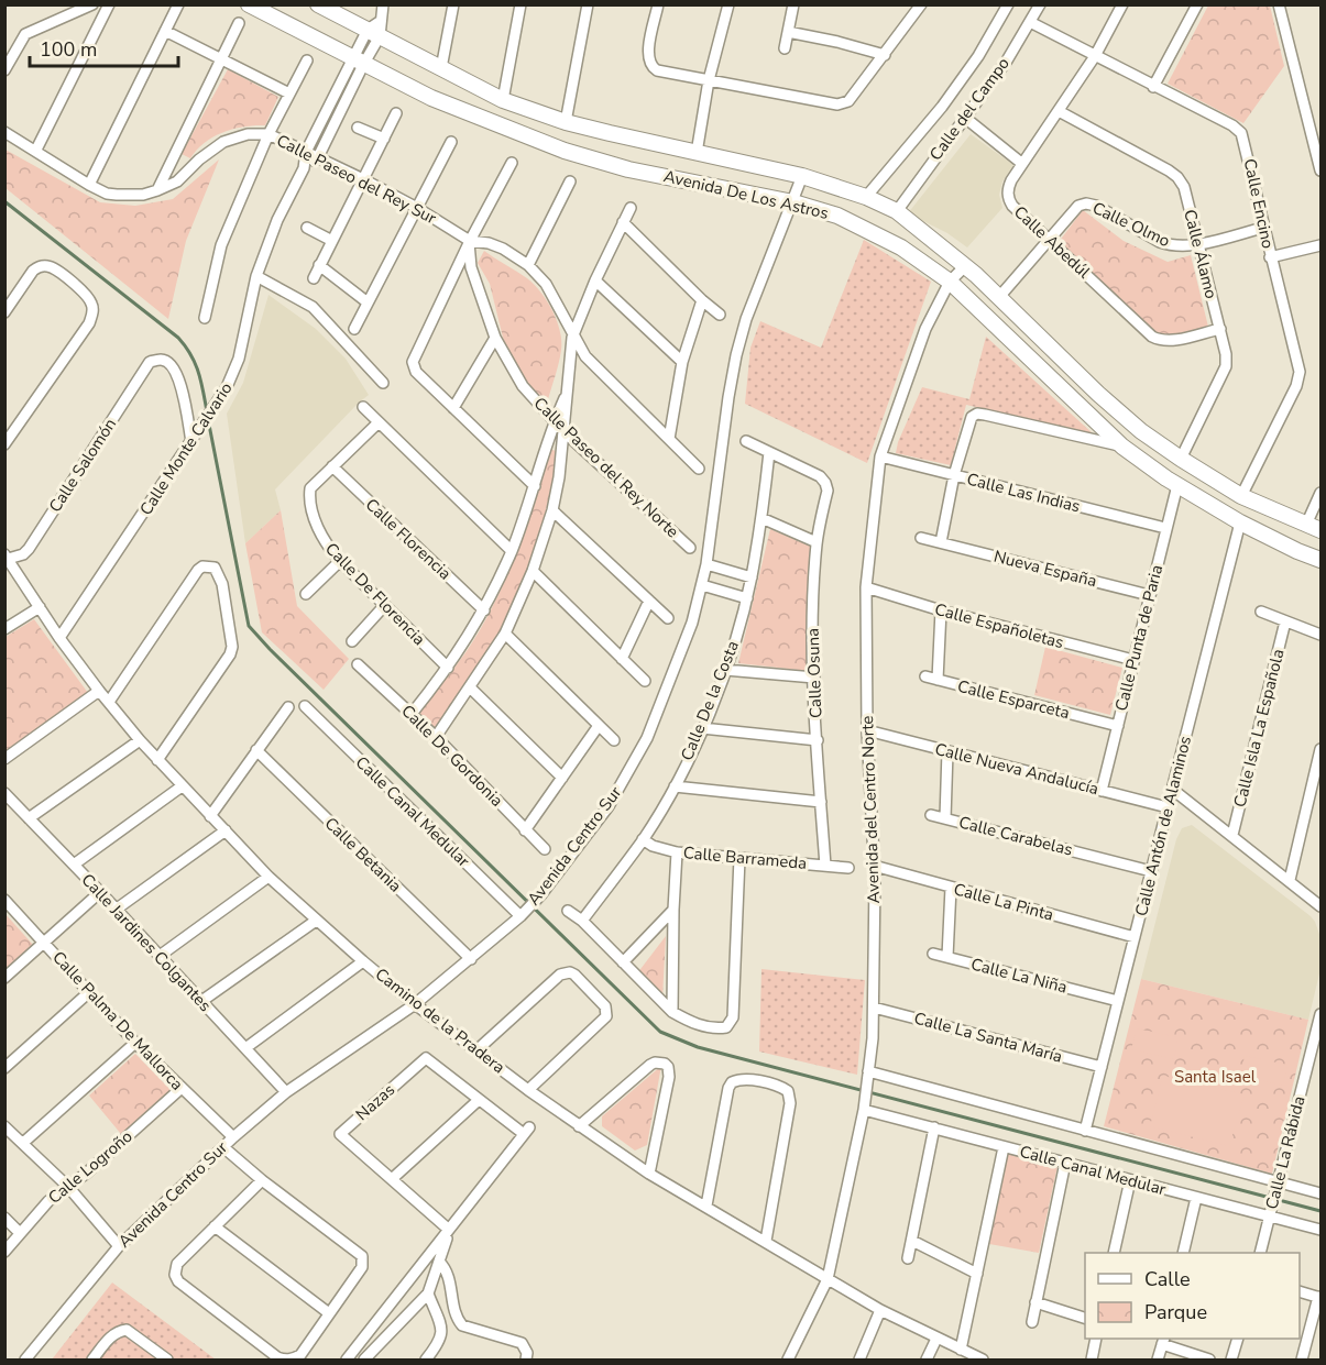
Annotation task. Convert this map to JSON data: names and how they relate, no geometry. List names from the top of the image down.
{
  "streets": {
    "main road": ["Avenida De Los Astros"],
    "street": [
      "Calle del Campo",
      "Calle Paseo del Rey Sur",
      "Calle Encino",
      "Calle Olmo",
      "Calle Abedúl",
      "Calle Álamo",
      "Calle Monte Calvario",
      "Calle Salomón",
      "Calle Paseo del Rey Norte",
      "Calle Las Indias",
      "Calle Florencia",
      "Nueva España",
      "Calle De Florencia",
      "Calle Españoletas",
      "Calle Punta de Paria",
      "Calle Osuna",
      "Calle Esparceta",
      "Calle De la Costa",
      "Calle Isla La Española",
      "Calle De Gordonia",
      "Calle Nueva Andalucía",
      "Avenida del Centro Norte",
      "Calle Canal Medular",
      "Calle Antón de Alaminos",
      "Calle Carabelas",
      "Avenida Centro Sur",
      "Calle Betania",
      "Calle Barrameda",
      "Calle La Pinta",
      "Calle Jardines Colgantes",
      "Calle La Niña",
      "Calle Palma De Mallorca",
      "Camino de la Pradera",
      "Calle La Santa María",
      "Nazas",
      "Calle La Rábida",
      "Calle Logroño"
    ]
  },
  "crossings": [
    ["Calle del Campo", "Avenida De Los Astros"],
    ["Calle del Campo", "Calle Encino"],
    ["Calle Paseo del Rey Sur", "Calle Monte Calvario"],
    ["Calle Paseo del Rey Sur", "Calle Paseo del Rey Norte"],
    ["Avenida De Los Astros", "Calle Encino"],
    ["Avenida De Los Astros", "Calle Olmo"],
    ["Avenida De Los Astros", "Calle Álamo"],
    ["Avenida De Los Astros", "Calle Monte Calvario"],
    ["Avenida De Los Astros", "Calle Punta de Paria"],
    ["Avenida De Los Astros", "Avenida del Centro Norte"],
    ["Avenida De Los Astros", "Calle Antón de Alaminos"],
    ["Avenida De Los Astros", "Avenida Centro Sur"],
    ["Calle Encino", "Calle Olmo"],
    ["Calle Encino", "Calle Abedúl"],
    ["Calle Olmo", "Calle Abedúl"],
    ["Calle Olmo", "Calle Álamo"],
    ["Calle Abedúl", "Calle Álamo"],
    ["Calle Monte Calvario", "Calle Salomón"],
    ["Calle Monte Calvario", "Camino de la Pradera"],
    ["Calle Salomón", "Camino de la Pradera"],
    ["Calle Las Indias", "Calle Punta de Paria"],
    ["Calle Las Indias", "Avenida del Centro Norte"],
    ["Calle Florencia", "Calle De Florencia"],
    ["Nueva España", "Calle Punta de Paria"],
    ["Calle Españoletas", "Calle Punta de Paria"],
    ["Calle Españoletas", "Calle Esparceta"],
    ["Calle Españoletas", "Avenida del Centro Norte"],
    ["Calle Punta de Paria", "Calle Esparceta"],
    ["Calle Punta de Paria", "Calle Nueva Andalucía"],
    ["Calle Osuna", "Calle De la Costa"],
    ["Calle Osuna", "Calle Barrameda"],
    ["Calle De la Costa", "Calle Barrameda"],
    ["Calle Nueva Andalucía", "Avenida del Centro Norte"],
    ["Calle Nueva Andalucía", "Calle Antón de Alaminos"],
    ["Calle Nueva Andalucía", "Calle Carabelas"],
    ["Avenida del Centro Norte", "Calle Canal Medular"],
    ["Avenida del Centro Norte", "Calle La Pinta"],
    ["Avenida del Centro Norte", "Camino de la Pradera"],
    ["Avenida del Centro Norte", "Calle La Santa María"],
    ["Calle Canal Medular", "Avenida Centro Sur"],
    ["Calle Canal Medular", "Calle La Rábida"],
    ["Calle Antón de Alaminos", "Calle Carabelas"],
    ["Calle Antón de Alaminos", "Calle La Pinta"],
    ["Calle Antón de Alaminos", "Calle La Niña"],
    ["Calle Antón de Alaminos", "Calle La Santa María"],
    ["Avenida Centro Sur", "Calle Betania"],
    ["Avenida Centro Sur", "Calle Jardines Colgantes"],
    ["Avenida Centro Sur", "Calle Palma De Mallorca"],
    ["Avenida Centro Sur", "Camino de la Pradera"],
    ["Calle La Pinta", "Calle La Niña"],
    ["Calle Palma De Mallorca", "Calle Logroño"]
  ],
  "parks": ["Santa Isael"],
  "legend": ["Calle", "Parque"],
  "scale_bar": "100 m"
}
